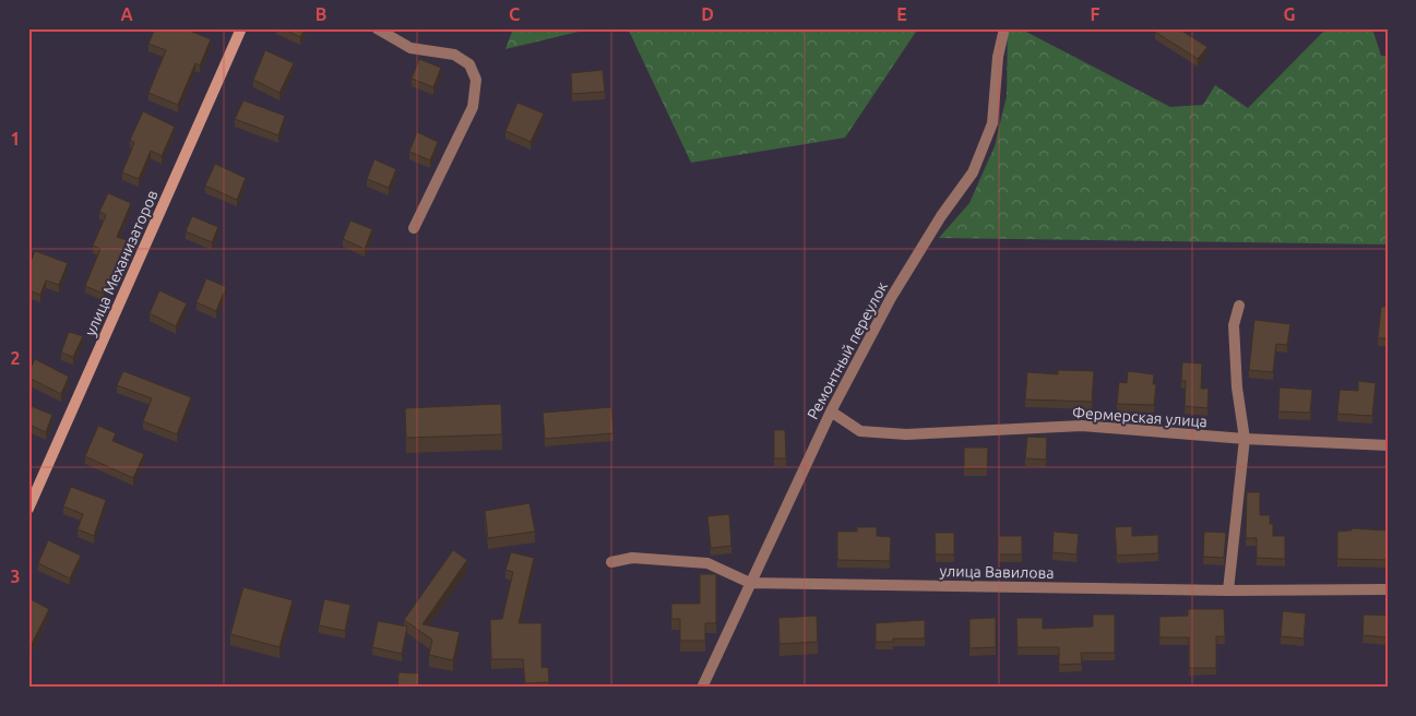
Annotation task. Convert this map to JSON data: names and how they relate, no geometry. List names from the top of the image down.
{
  "streets": {
    "street": [
      "улица Механизаторов",
      "Ремонтный переулок",
      "Фермерская улица",
      "улица Вавилова"
    ]
  },
  "crossings": [
    ["Ремонтный переулок", "Фермерская улица"],
    ["Ремонтный переулок", "улица Вавилова"]
  ],
  "grid": {
    "columns": [
      "A",
      "B",
      "C",
      "D",
      "E",
      "F",
      "G"
    ],
    "rows": ["1", "2", "3"]
  }
}
